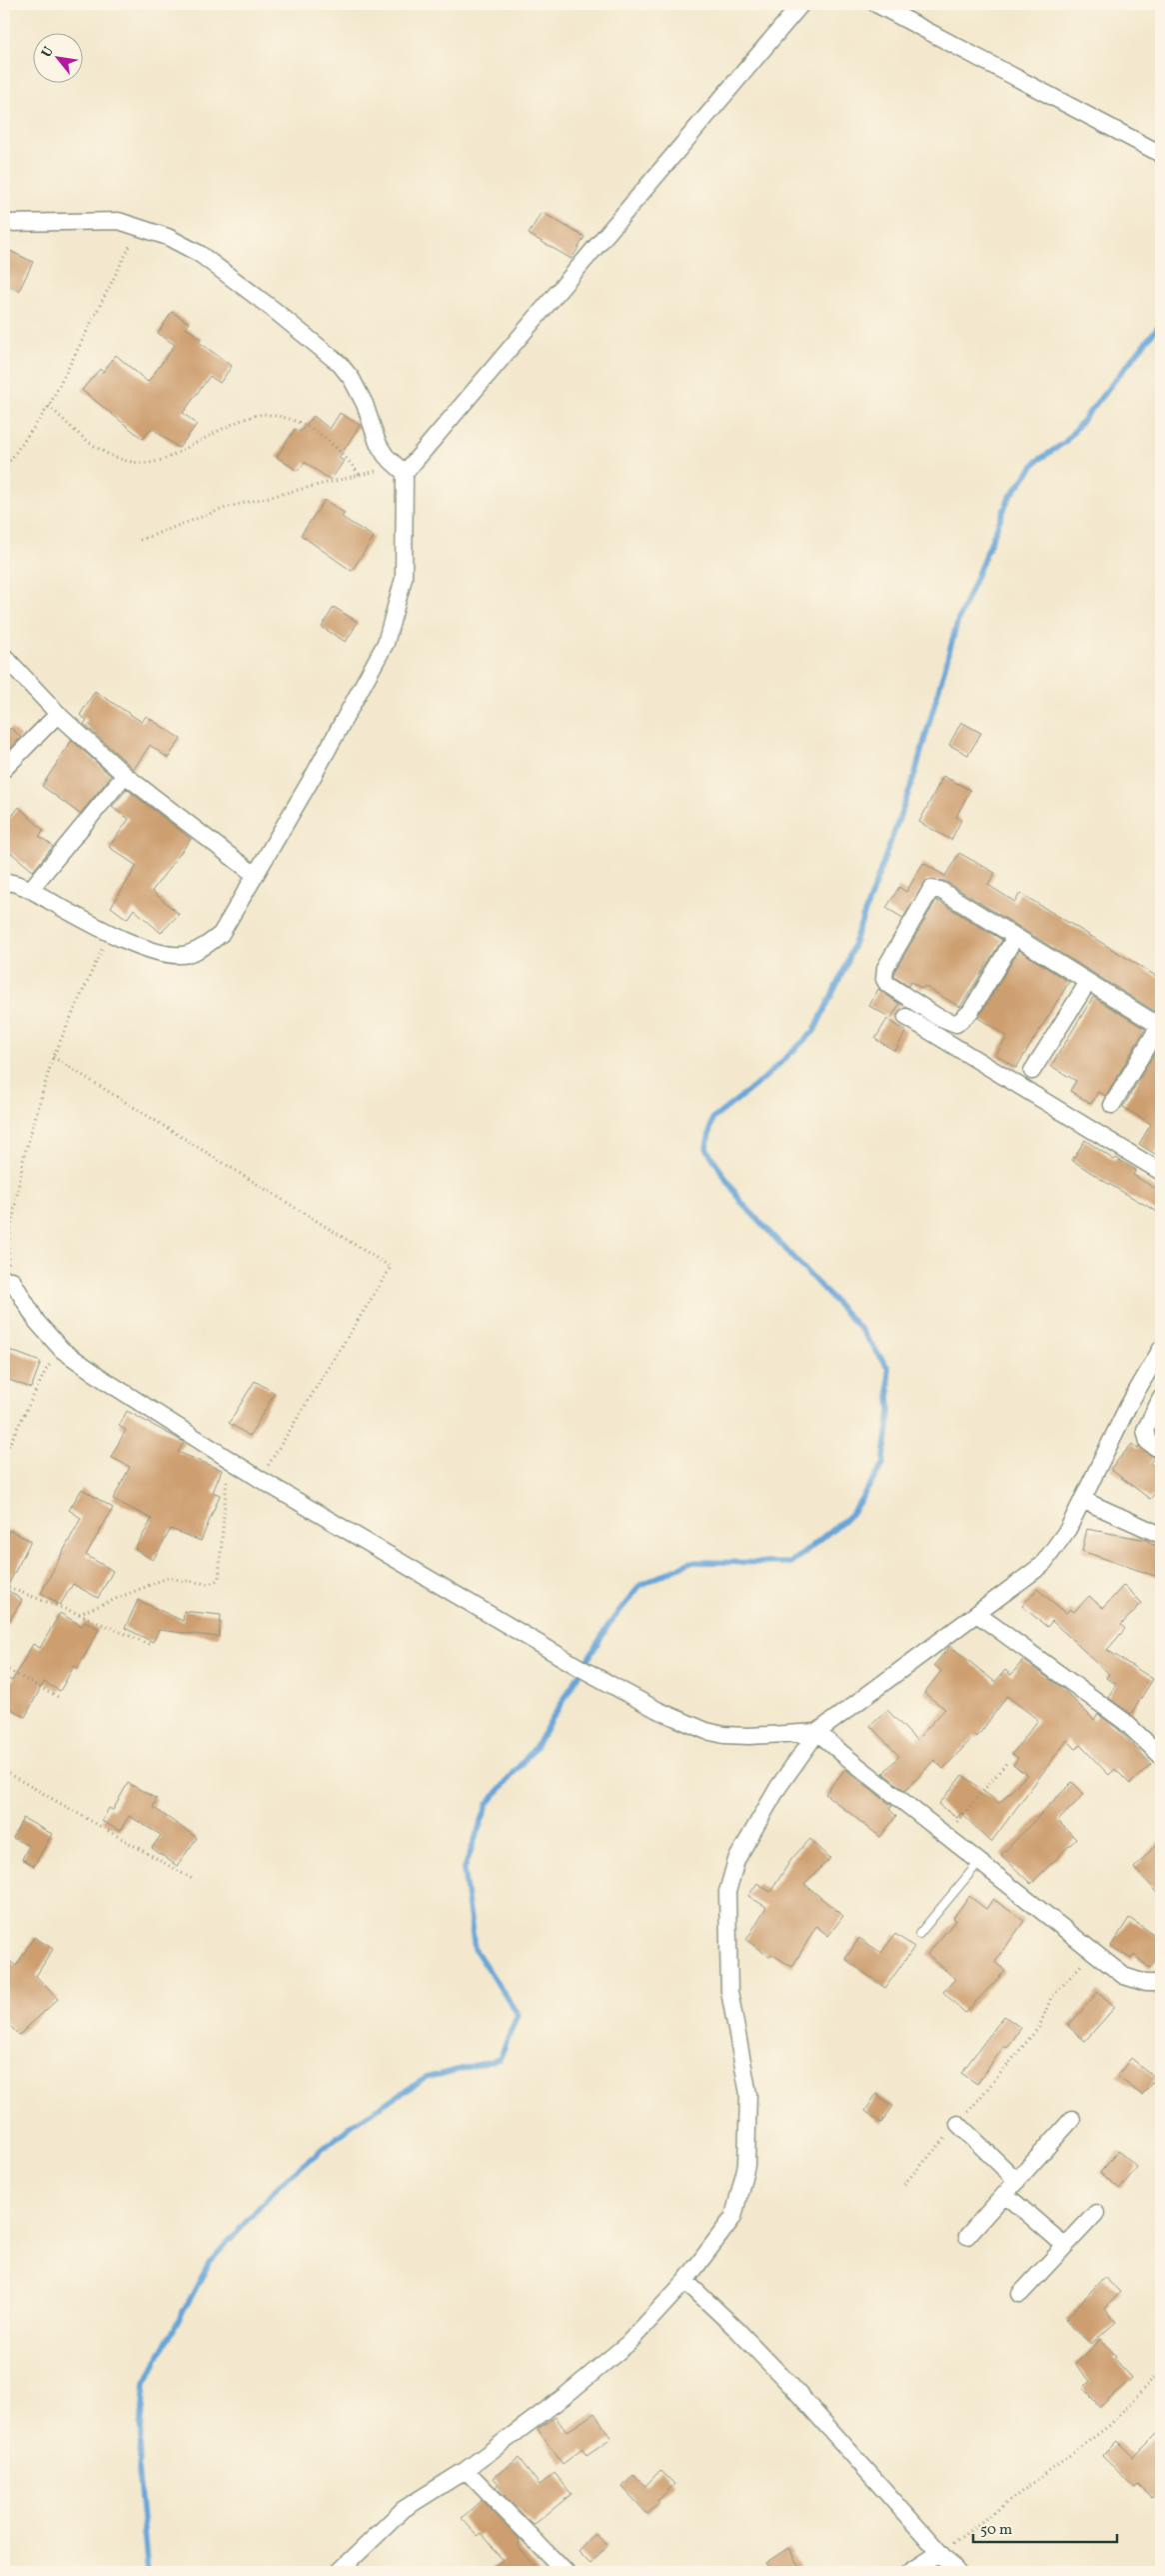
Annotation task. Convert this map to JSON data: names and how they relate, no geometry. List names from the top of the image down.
{
  "scale_bar": "50 m",
  "north": "top left"
}
